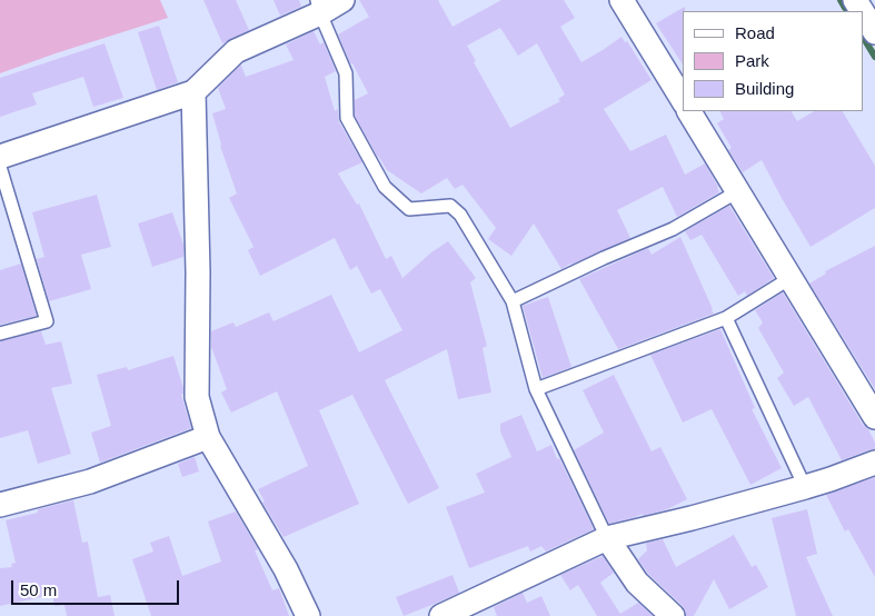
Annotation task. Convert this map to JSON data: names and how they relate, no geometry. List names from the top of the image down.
{
  "legend": ["Road", "Park", "Building"],
  "scale_bar": "50 m"
}
